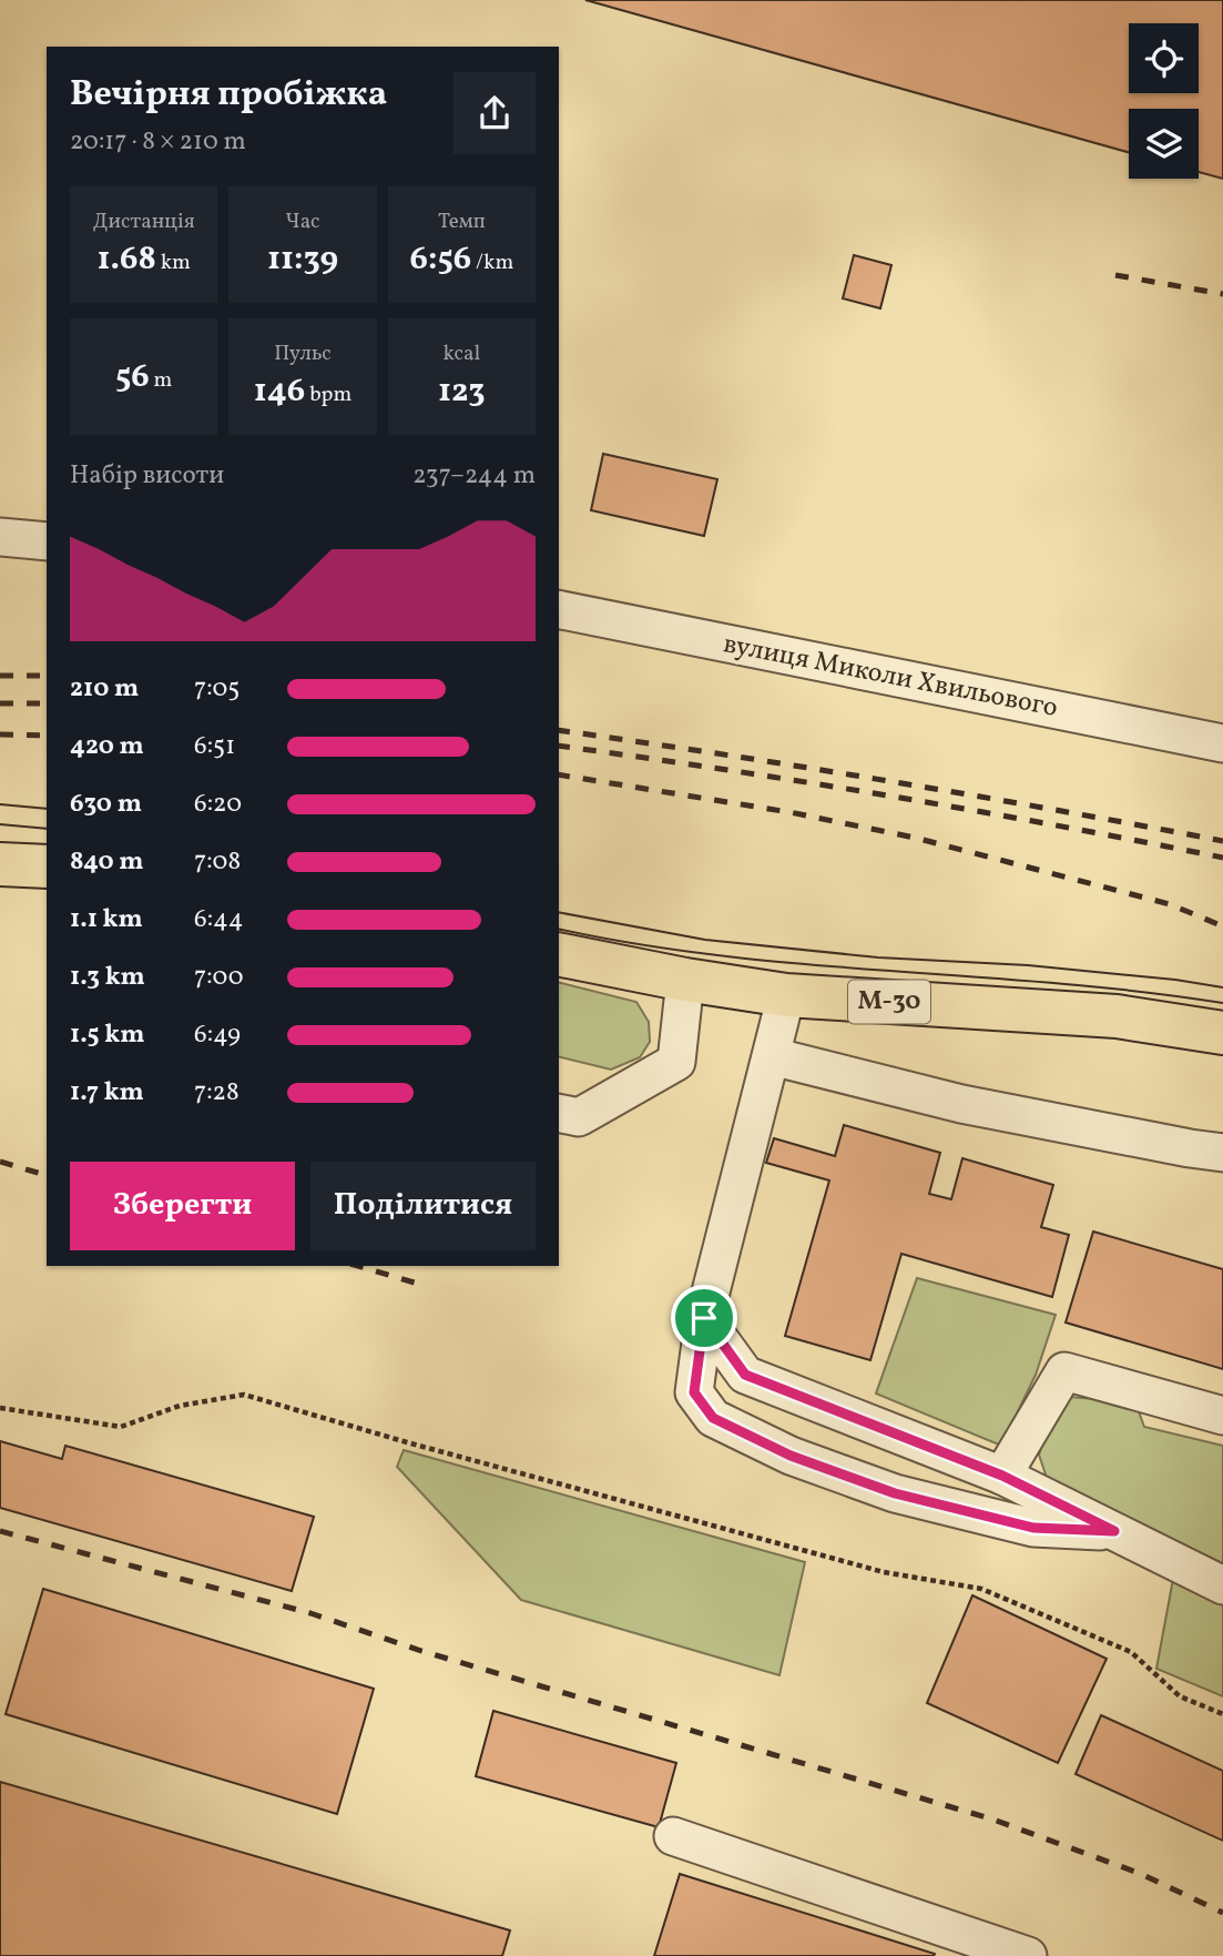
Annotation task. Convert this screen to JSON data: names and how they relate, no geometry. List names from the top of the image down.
{
  "streets": {
    "highway": ["М-30"],
    "street": ["вулиця Миколи Хвильового"]
  },
  "page": {
    "heading": ["Вечірня пробіжка", "20:17 · 8 × 210 m"],
    "stats": [
      ["Дистанція", "1.68 km"],
      ["Час", "11:39"],
      ["Темп", "6:56 /km"],
      ["56 m"],
      ["Пульс", "146 bpm"],
      ["kcal", "123"]
    ],
    "chart": ["Набір висоти", "237–244 m"],
    "list": [
      {
        "name": "210 m",
        "note": "7:05"
      },
      {
        "name": "420 m",
        "note": "6:51"
      },
      {
        "name": "630 m",
        "note": "6:20"
      },
      {
        "name": "840 m",
        "note": "7:08"
      },
      {
        "name": "1.1 km",
        "note": "6:44"
      },
      {
        "name": "1.3 km",
        "note": "7:00"
      },
      {
        "name": "1.5 km",
        "note": "6:49"
      },
      {
        "name": "1.7 km",
        "note": "7:28"
      }
    ],
    "buttons": ["Зберегти", "Поділитися"]
  }
}
